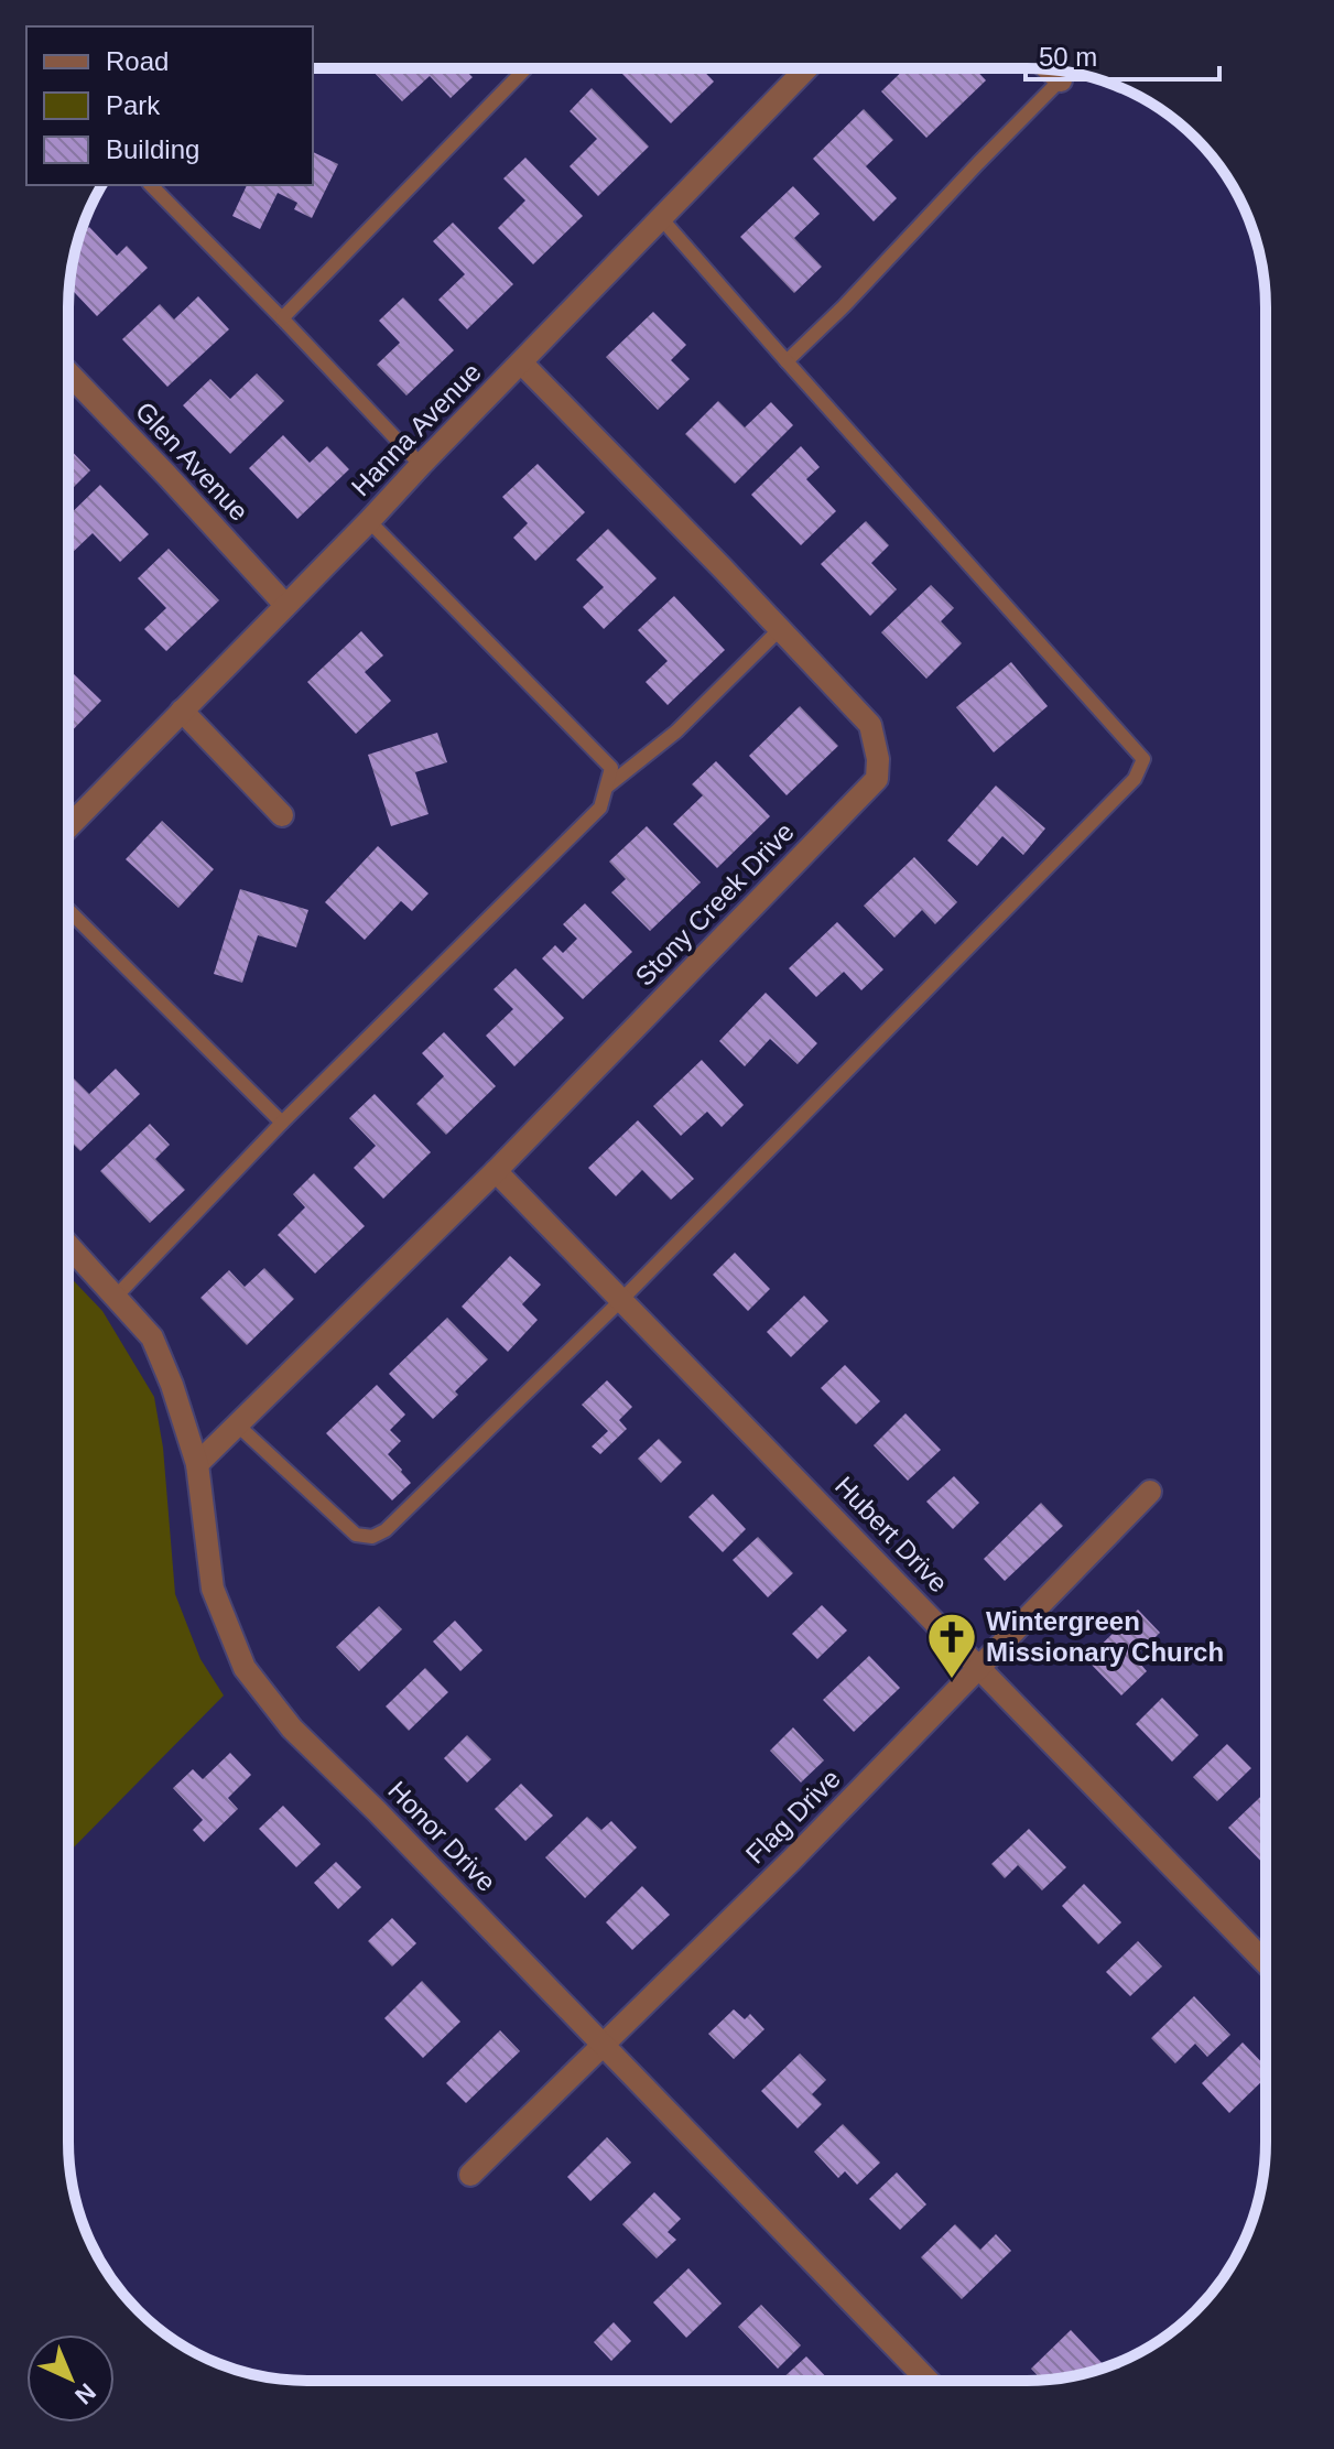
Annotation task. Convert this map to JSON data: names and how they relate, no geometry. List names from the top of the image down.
{
  "streets": {
    "street": [
      "Hanna Avenue",
      "Glen Avenue",
      "Stony Creek Drive",
      "Hubert Drive",
      "Flag Drive",
      "Honor Drive"
    ]
  },
  "crossings": [
    ["Hanna Avenue", "Glen Avenue"],
    ["Hanna Avenue", "Stony Creek Drive"],
    ["Stony Creek Drive", "Hubert Drive"],
    ["Stony Creek Drive", "Honor Drive"],
    ["Hubert Drive", "Flag Drive"],
    ["Flag Drive", "Honor Drive"]
  ],
  "places": {
    "church": ["Wintergreen Missionary Church"]
  },
  "legend": ["Road", "Park", "Building"],
  "scale_bar": "50 m",
  "north": "bottom right"
}
